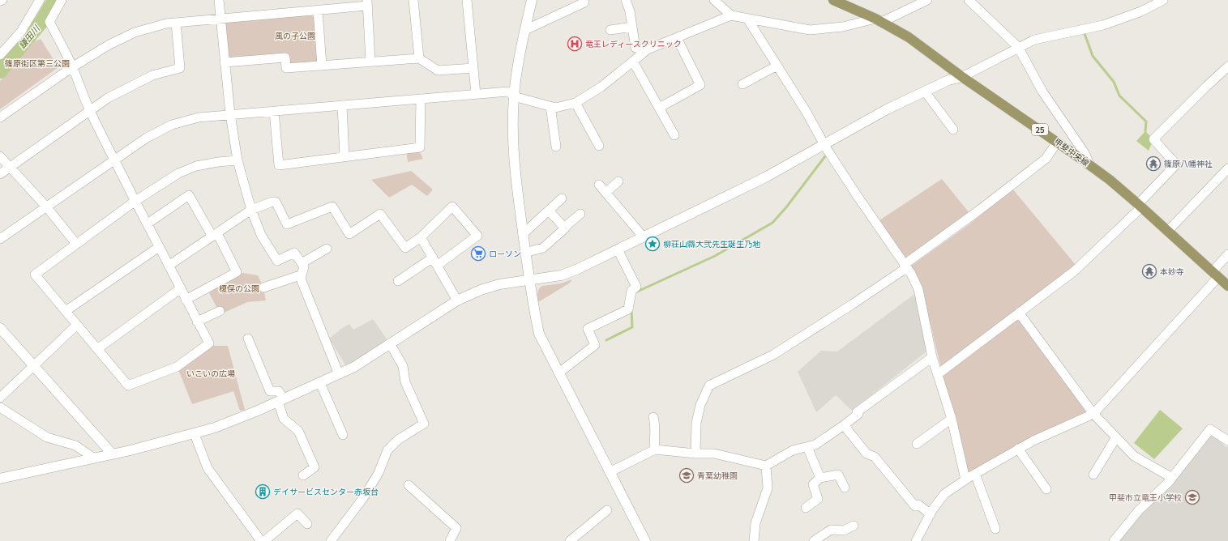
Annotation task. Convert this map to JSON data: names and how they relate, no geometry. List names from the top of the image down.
{
  "streets": {
    "main road": ["25", "甲斐中央線"]
  },
  "water": ["鎌田川"],
  "parks": [
    "風の子公園",
    "篠原街区第三公園",
    "榎俣の公園",
    "いこいの広場"
  ],
  "places": {
    "hospital": ["竜王レディースクリニック"],
    "temple": ["篠原八幡神社", "本妙寺"],
    "place": ["柳荘山縣大弐先生誕生乃地"],
    "supermarket": ["ローソン"],
    "school or university": ["青葉幼稚園", "甲斐市立竜王小学校"],
    "building": ["デイサービスセンター赤坂台"]
  }
}
